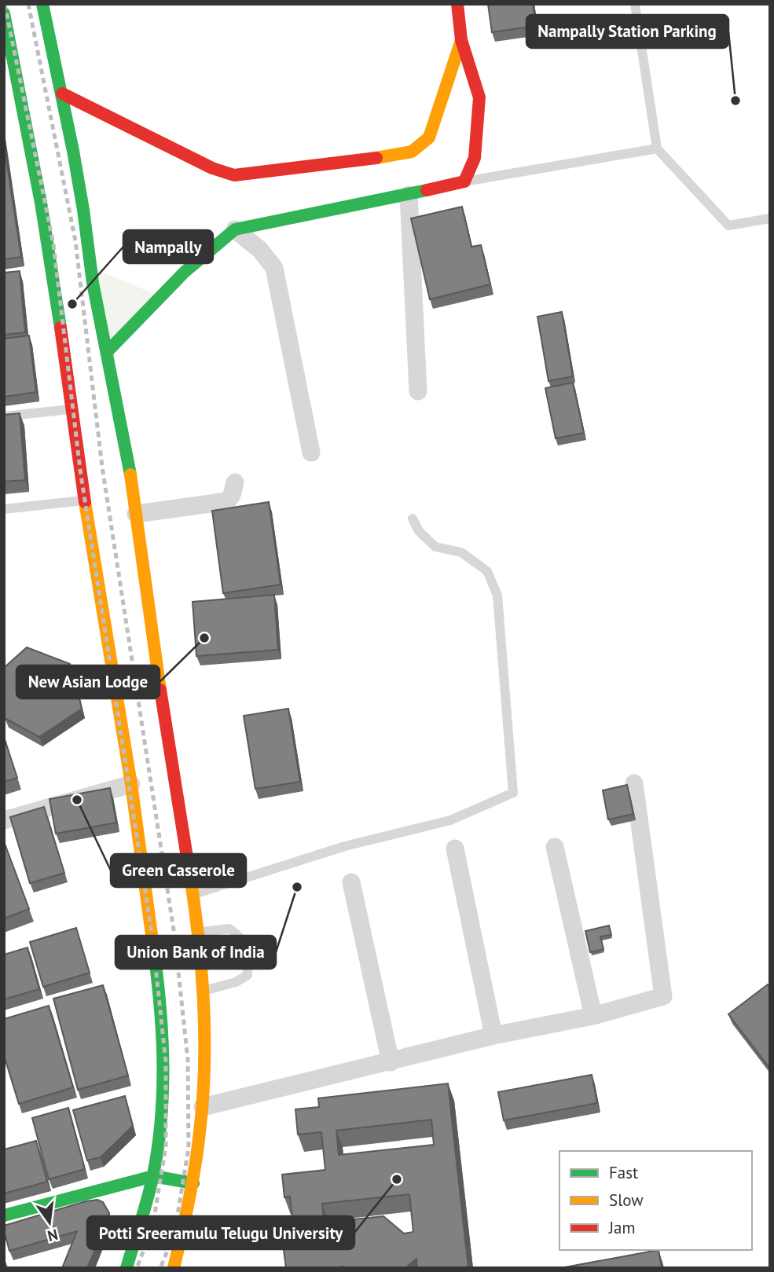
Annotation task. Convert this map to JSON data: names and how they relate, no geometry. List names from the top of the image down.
{
  "places": [
    "Nampally Station Parking",
    "Nampally",
    "New Asian Lodge",
    "Green Casserole",
    "Union Bank of India",
    "Potti Sreeramulu Telugu University"
  ],
  "legend": ["Fast", "Slow", "Jam"],
  "north": "bottom"
}
